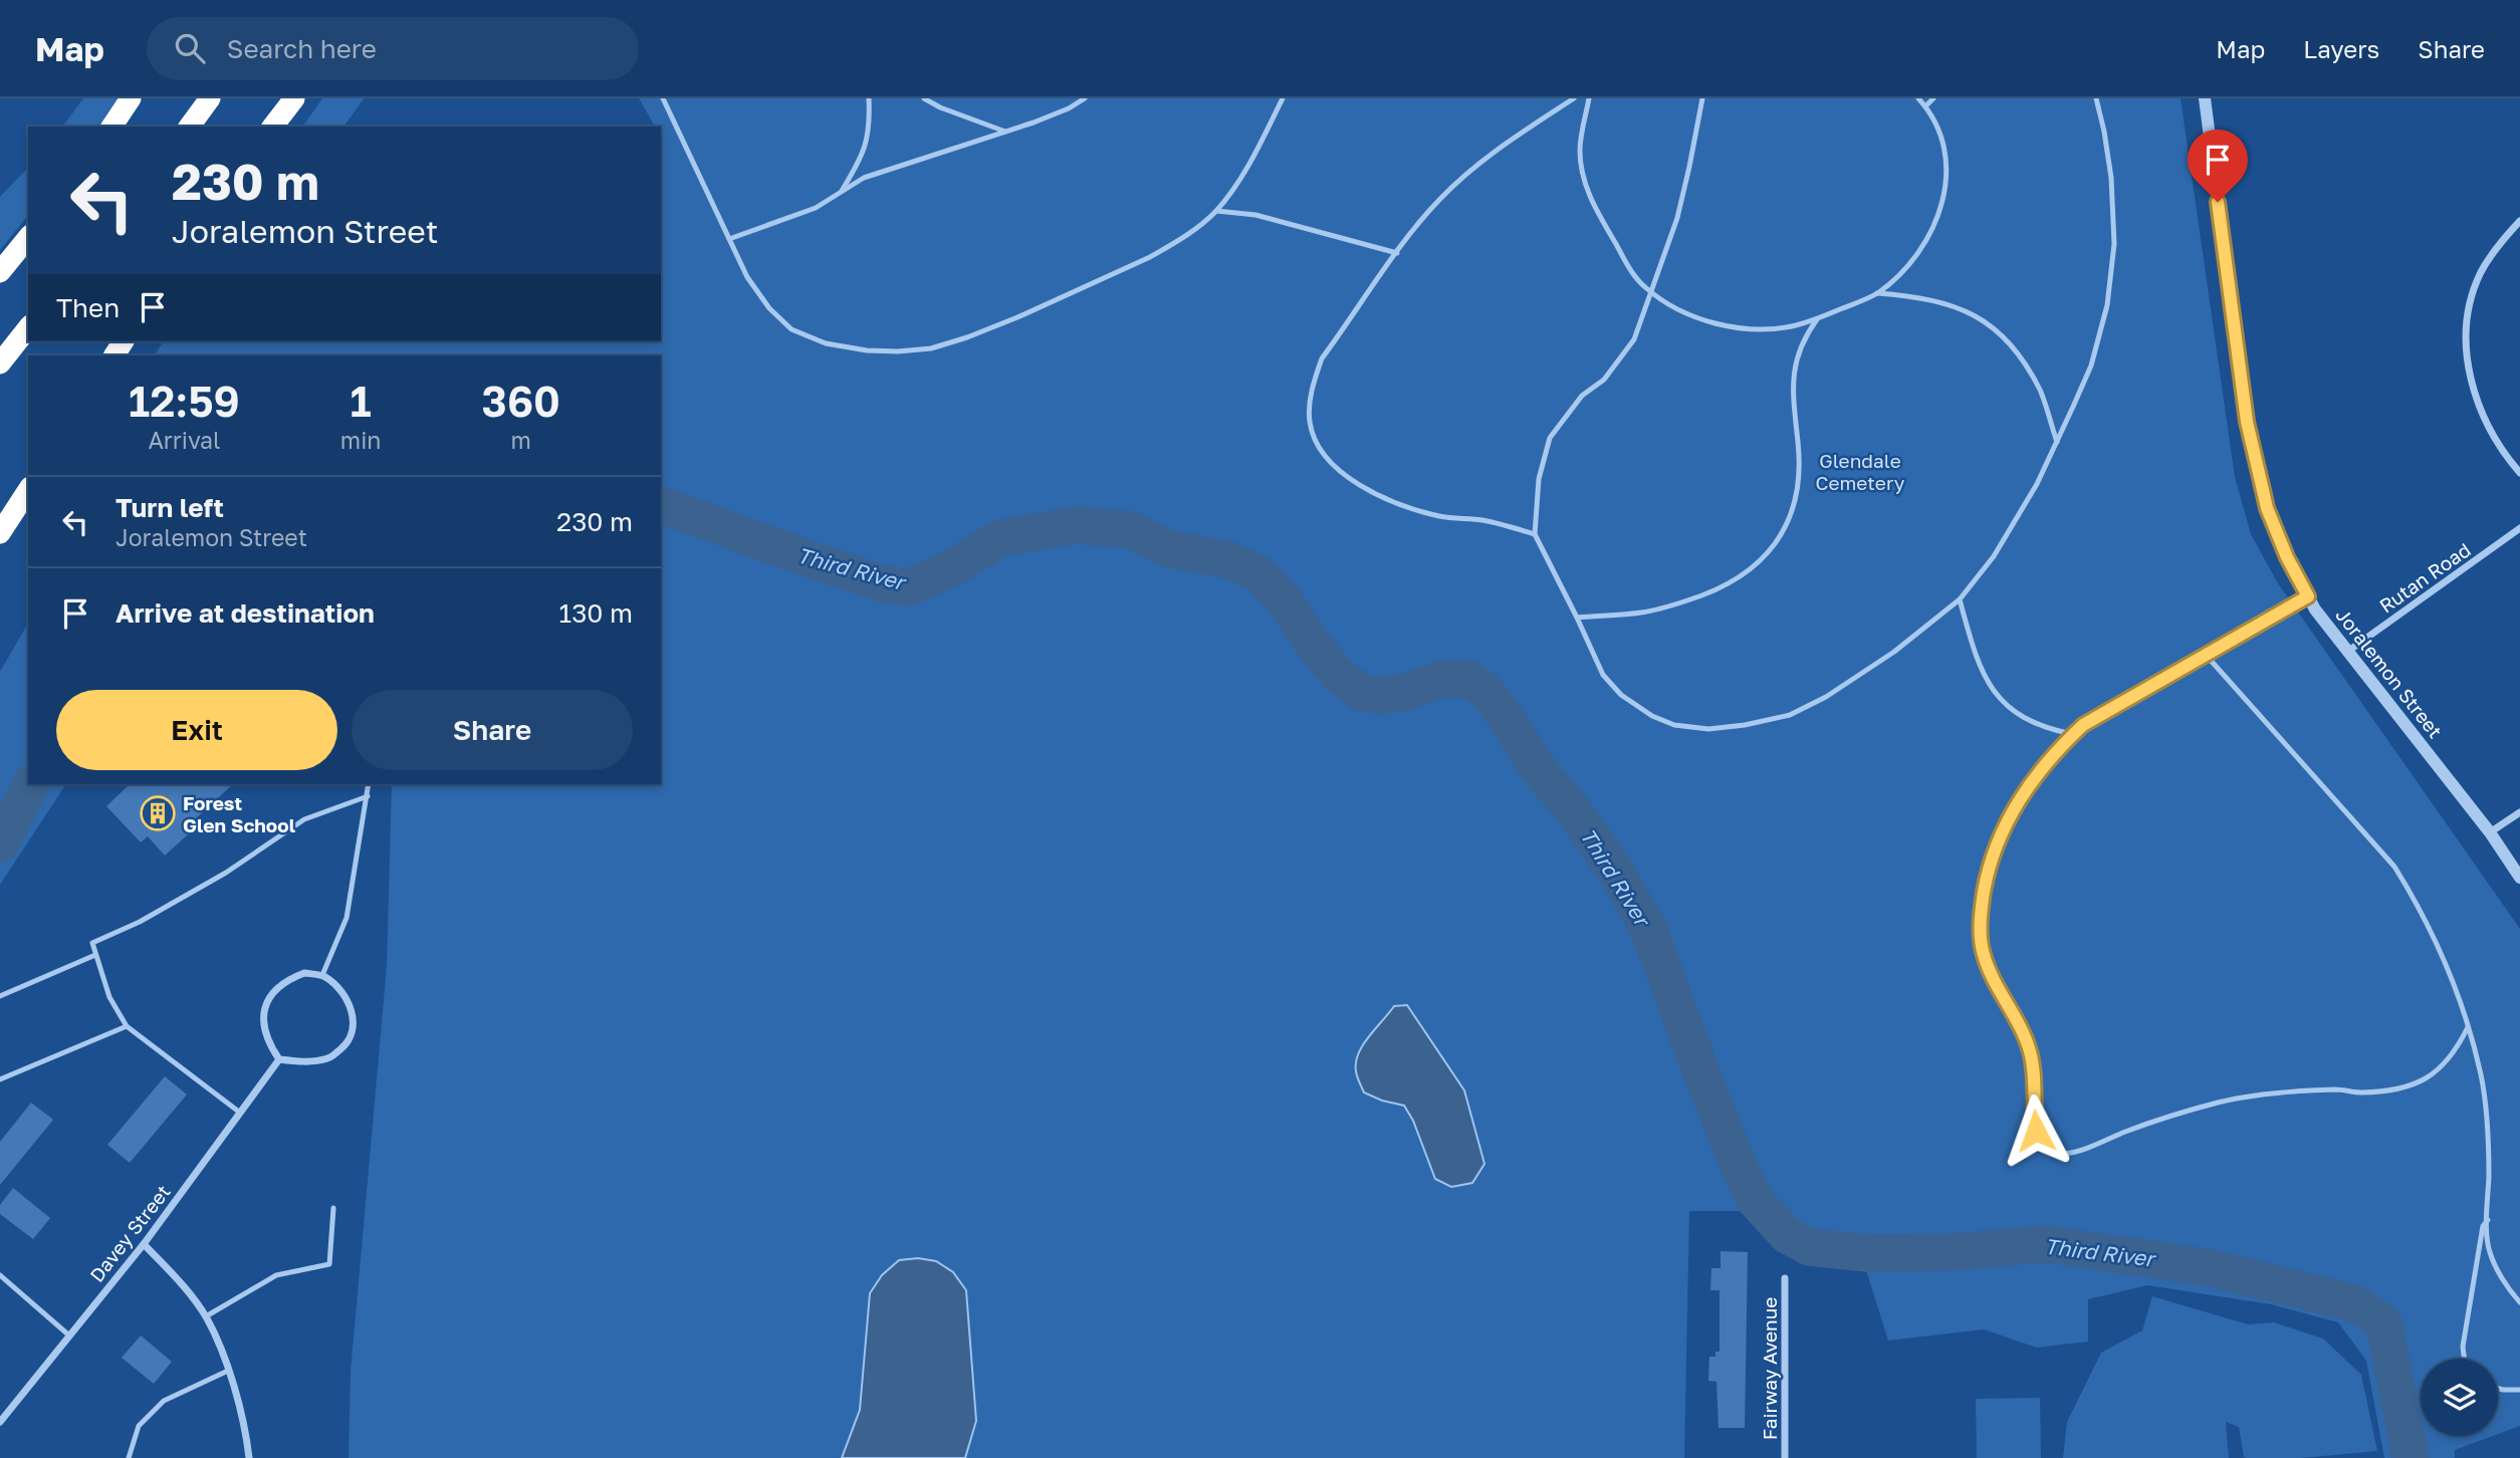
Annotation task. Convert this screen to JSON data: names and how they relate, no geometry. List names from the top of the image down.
{
  "streets": {
    "street": [
      "Rutan Road",
      "Joralemon Street",
      "Davey Street",
      "Fairway Avenue"
    ]
  },
  "crossings": [
    ["Rutan Road", "Joralemon Street"]
  ],
  "water": ["Third River"],
  "parks": ["Glendale Cemetery"],
  "places": {
    "building": ["Forest Glen School"]
  },
  "page": {
    "header": "Map",
    "search": "Search here",
    "nav": ["Map", "Layers", "Share"],
    "turn": ["230 m", "Joralemon Street"],
    "then": "Then",
    "eta": [
      "12:59",
      "Arrival",
      "1",
      "min",
      "360",
      "m"
    ],
    "list": [
      {
        "name": "Turn left",
        "note": "Joralemon Street",
        "value": "230 m"
      },
      {
        "name": "Arrive at destination",
        "value": "130 m"
      }
    ],
    "buttons": ["Exit", "Share"]
  }
}
